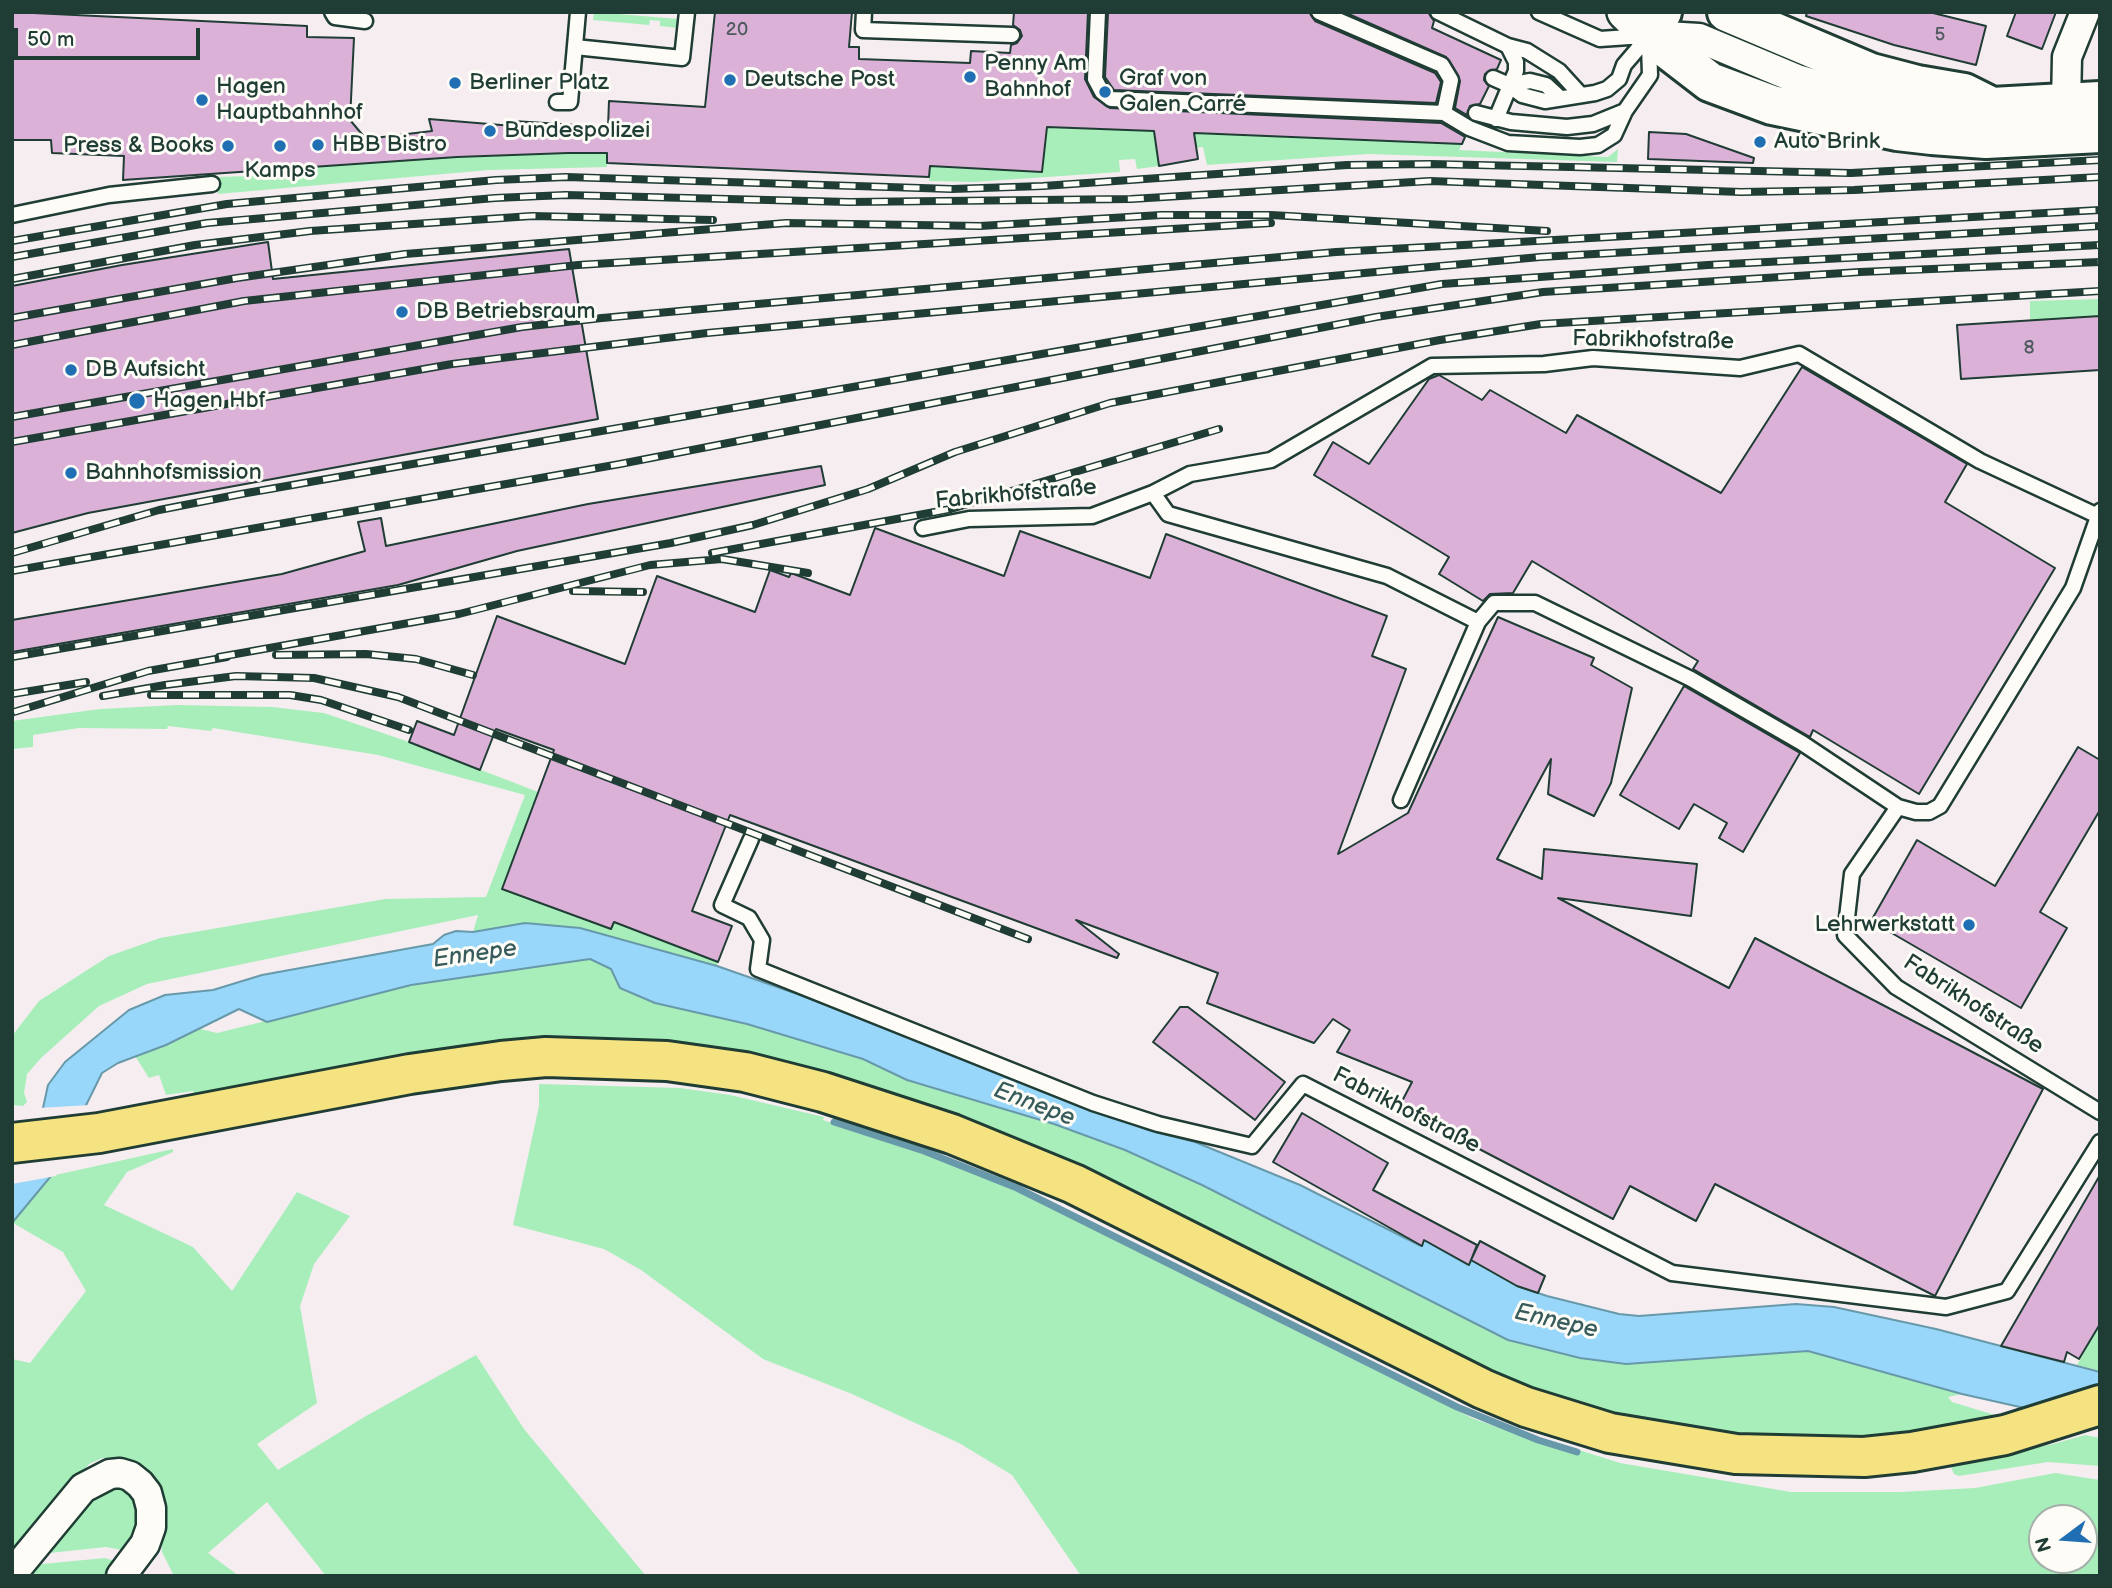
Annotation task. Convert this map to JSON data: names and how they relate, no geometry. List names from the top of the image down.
{
  "streets": {
    "lane": ["Fabrikhofstraße"]
  },
  "water": ["Ennepe"],
  "places": [
    "Penny Am Bahnhof",
    "Deutsche Post",
    "Berliner Platz",
    "Graf von Galen Carré",
    "Hagen Hauptbahnhof",
    "Bundespolizei",
    "Auto Brink",
    "HBB Bistro",
    "Press & Books",
    "Kamps",
    "DB Betriebsraum",
    "DB Aufsicht",
    "Hagen Hbf",
    "Bahnhofsmission",
    "Lehrwerkstatt"
  ],
  "house_numbers": ["20", "5", "8"],
  "scale_bar": "50 m",
  "north": "left"
}
